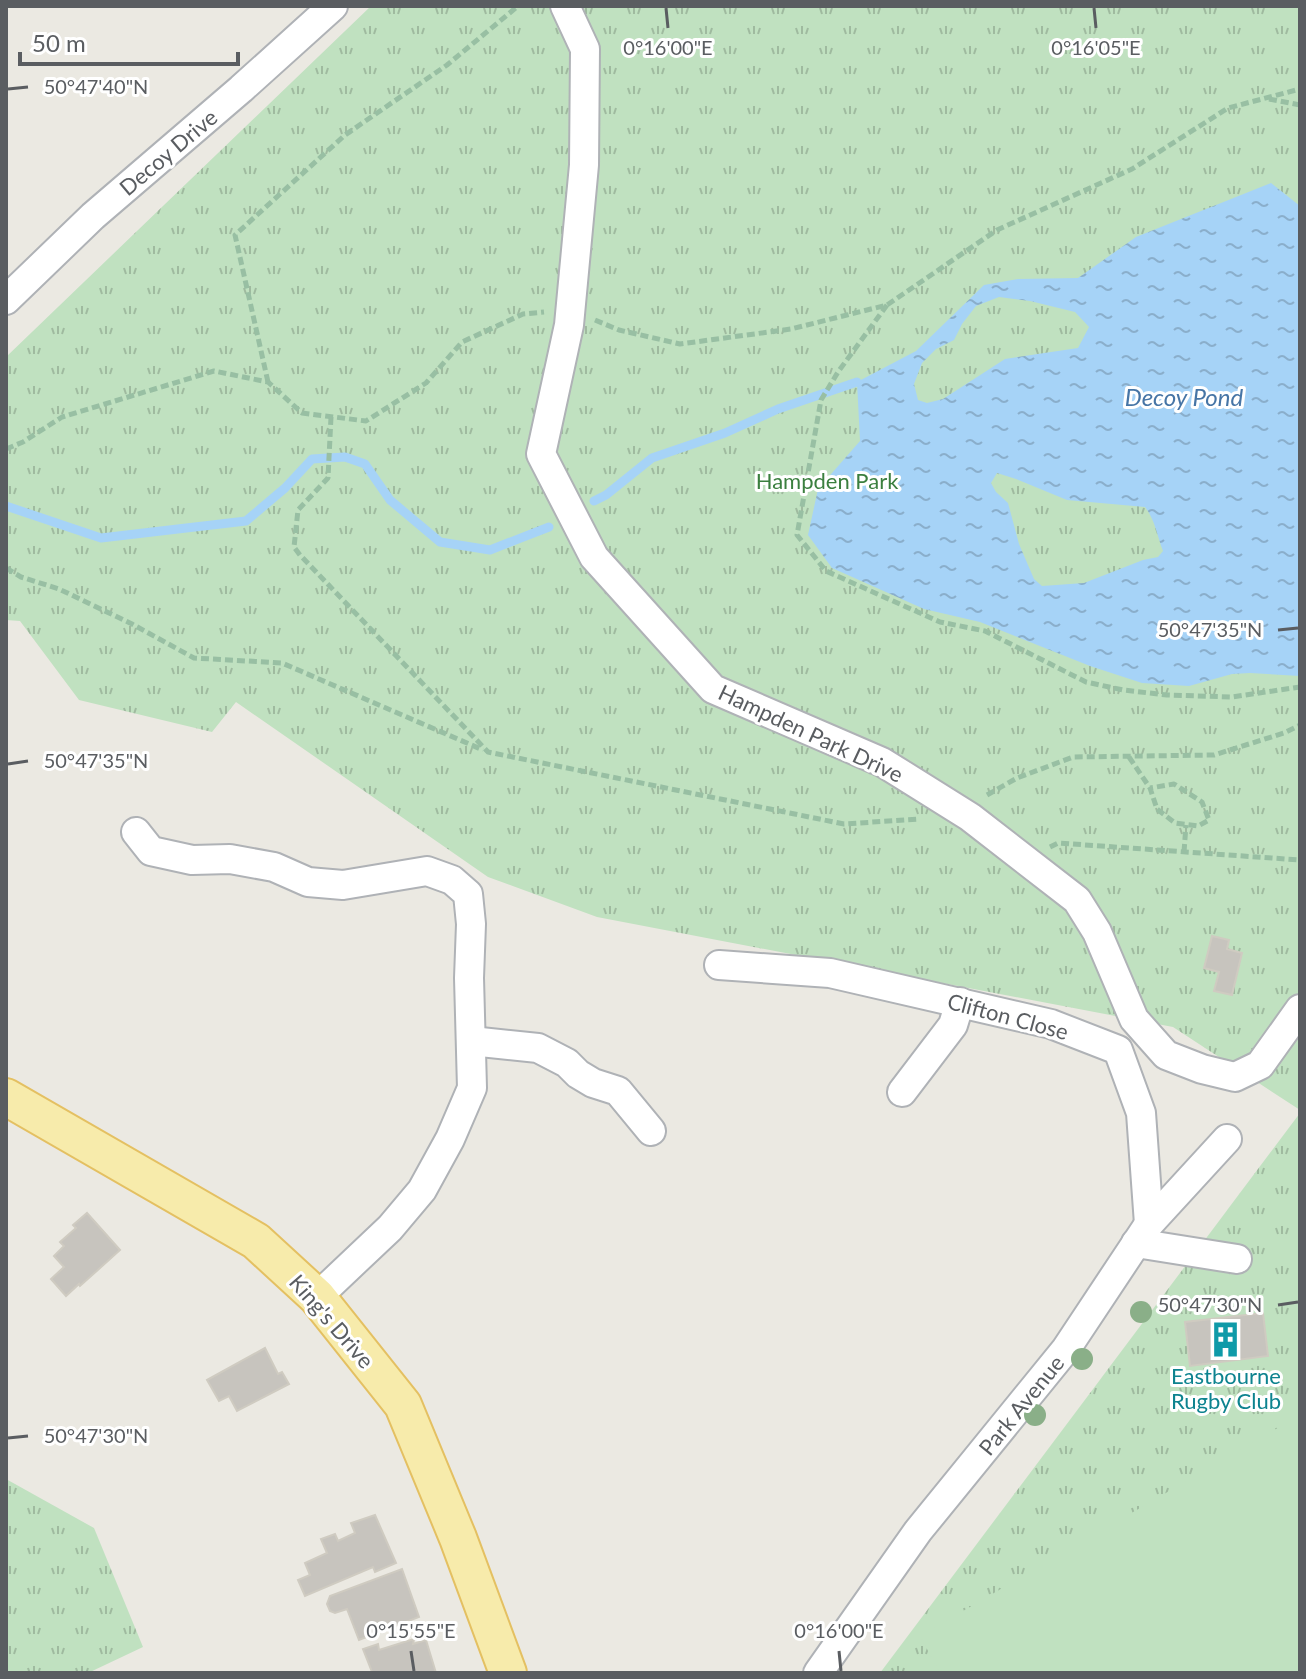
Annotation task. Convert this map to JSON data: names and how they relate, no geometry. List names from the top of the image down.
{
  "streets": {
    "main road": ["King's Drive"],
    "street": [
      "Decoy Drive",
      "Hampden Park Drive",
      "Clifton Close",
      "Park Avenue"
    ]
  },
  "crossings": [
    ["Clifton Close", "Park Avenue"]
  ],
  "water": ["Decoy Pond"],
  "parks": ["Hampden Park"],
  "places": {
    "building": ["Eastbourne Rugby Club"]
  },
  "scale_bar": "50 m",
  "coordinates": [
    "0°16'00\"E",
    "0°16'05\"E",
    "50°47'40\"N",
    "50°47'35\"N",
    "50°47'30\"N",
    "0°15'55\"E"
  ]
}
